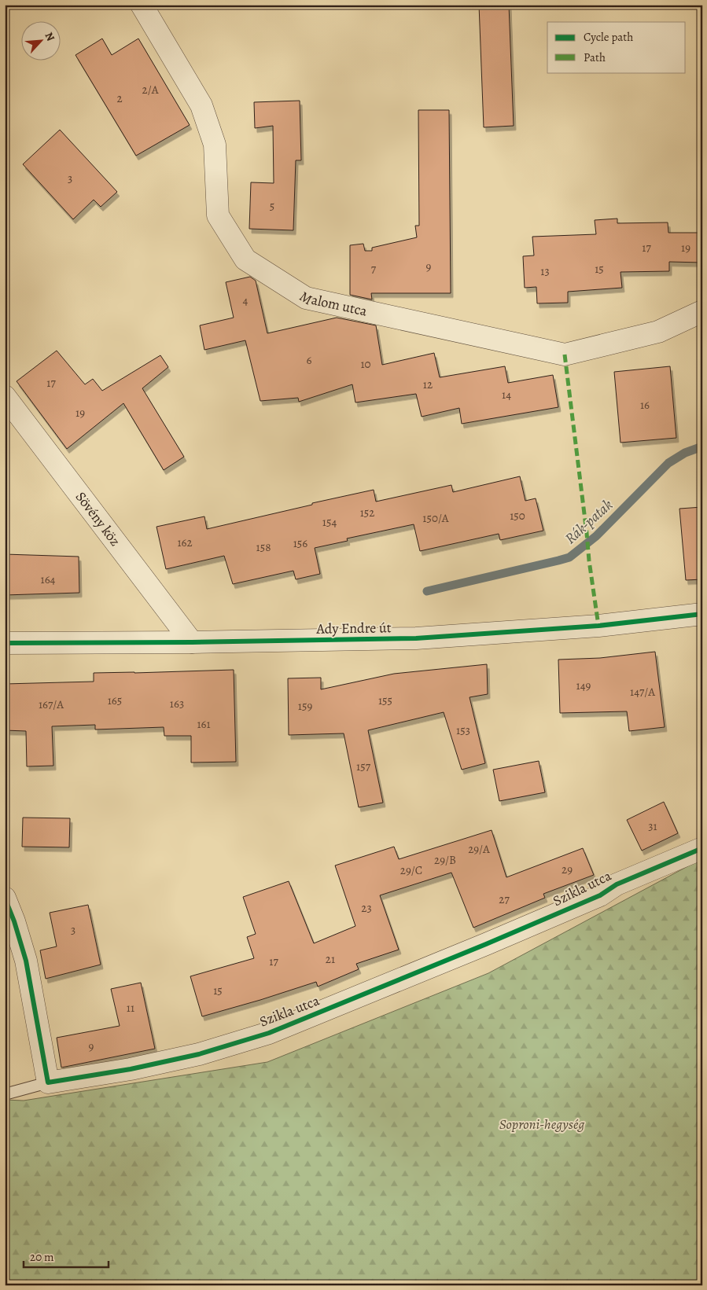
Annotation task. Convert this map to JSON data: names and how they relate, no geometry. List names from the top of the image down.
{
  "streets": {
    "street": [
      "Malom utca",
      "Sövény köz",
      "Ady Endre út",
      "Szikla utca"
    ]
  },
  "crossings": [
    ["Sövény köz", "Ady Endre út"]
  ],
  "water": ["Rák-patak"],
  "parks": ["Soproni-hegység"],
  "house_numbers": [
    "2/A",
    "2",
    "3",
    "5",
    "17",
    "19",
    "9",
    "7",
    "15",
    "13",
    "4",
    "6",
    "10",
    "17",
    "12",
    "14",
    "16",
    "19",
    "152",
    "150",
    "150/A",
    "154",
    "162",
    "156",
    "158",
    "164",
    "149",
    "147/A",
    "165",
    "155",
    "163",
    "167/A",
    "159",
    "161",
    "153",
    "157",
    "31",
    "29/A",
    "29/B",
    "29",
    "29/C",
    "27",
    "23",
    "3",
    "21",
    "17",
    "15",
    "11",
    "9"
  ],
  "legend": ["Cycle path", "Path"],
  "scale_bar": "20 m",
  "north": "top right"
}
